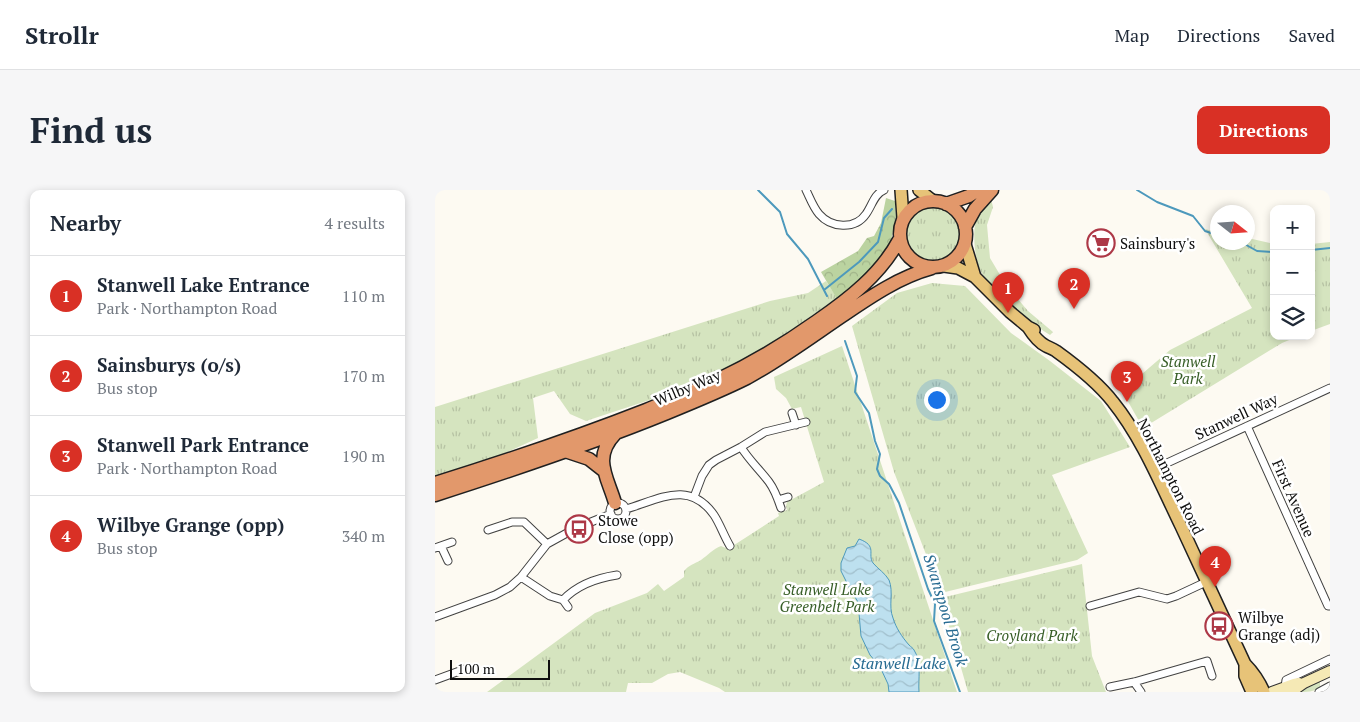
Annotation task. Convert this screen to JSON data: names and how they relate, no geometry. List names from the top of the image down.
{
  "streets": {
    "highway": ["Wilby Way"],
    "main road": ["Northampton Road"],
    "street": ["Stanwell Way", "First Avenue"]
  },
  "crossings": [
    ["Wilby Way", "Northampton Road"],
    ["Stanwell Way", "Northampton Road"],
    ["Stanwell Way", "First Avenue"]
  ],
  "water": ["Swanspool Brook", "Stanwell Lake"],
  "parks": ["Stanwell Park", "Stanwell Lake Greenbelt Park", "Croyland Park"],
  "places": {
    "supermarket": ["Sainsbury's"],
    "bus stop": ["Stowe Close (opp)", "Wilbye Grange (adj)"]
  },
  "scale_bar": "100 m",
  "north": "right",
  "page": {
    "header": "Strollr",
    "nav": ["Map", "Directions", "Saved"],
    "buttons": "Directions",
    "title": "Find us",
    "heading": ["Nearby", "4 results"],
    "map_buttons": ["+", "−"],
    "list": [
      {
        "mark": "1",
        "name": "Stanwell Lake Entrance",
        "note": "Park · Northampton Road",
        "value": "110 m"
      },
      {
        "mark": "2",
        "name": "Sainsburys (o/s)",
        "note": "Bus stop",
        "value": "170 m"
      },
      {
        "mark": "3",
        "name": "Stanwell Park Entrance",
        "note": "Park · Northampton Road",
        "value": "190 m"
      },
      {
        "mark": "4",
        "name": "Wilbye Grange (opp)",
        "note": "Bus stop",
        "value": "340 m"
      }
    ],
    "pins": [
      "2",
      "1",
      "3",
      "4"
    ],
    "scale": "100 m"
  }
}
